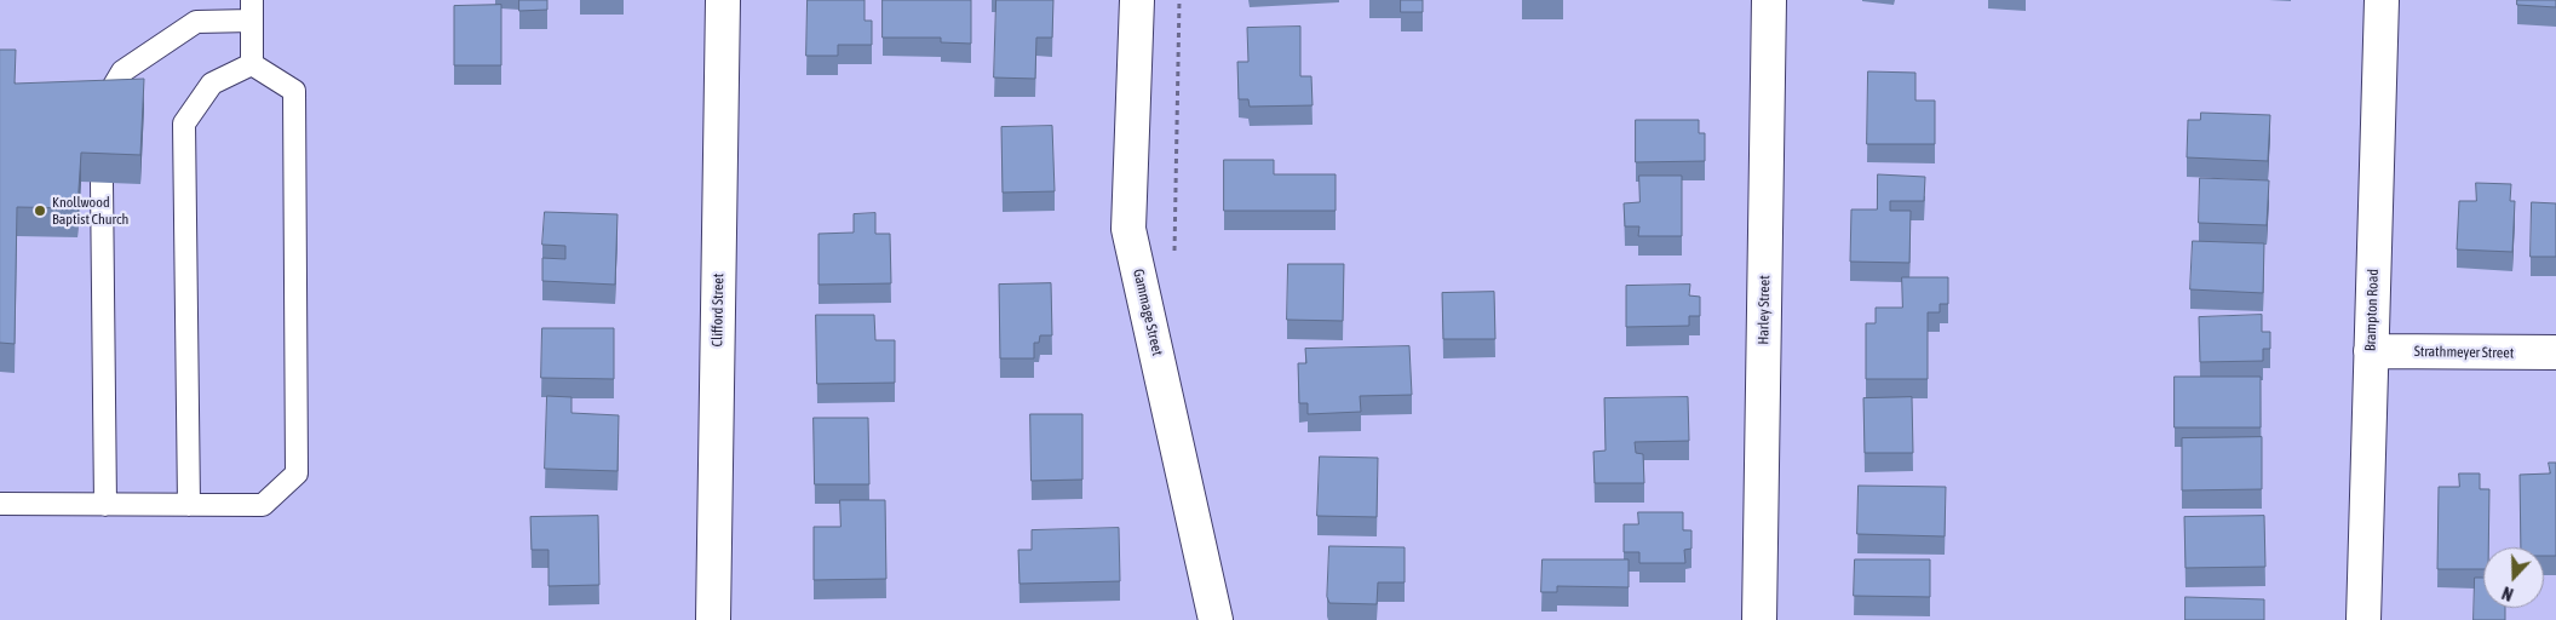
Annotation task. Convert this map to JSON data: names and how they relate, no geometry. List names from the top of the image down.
{
  "streets": {
    "street": [
      "Clifford Street",
      "Harley Street",
      "Brampton Road",
      "Gammage Street",
      "Strathmeyer Street"
    ]
  },
  "crossings": [
    ["Brampton Road", "Strathmeyer Street"]
  ],
  "places": ["Knollwood Baptist Church"],
  "north": "bottom"
}
